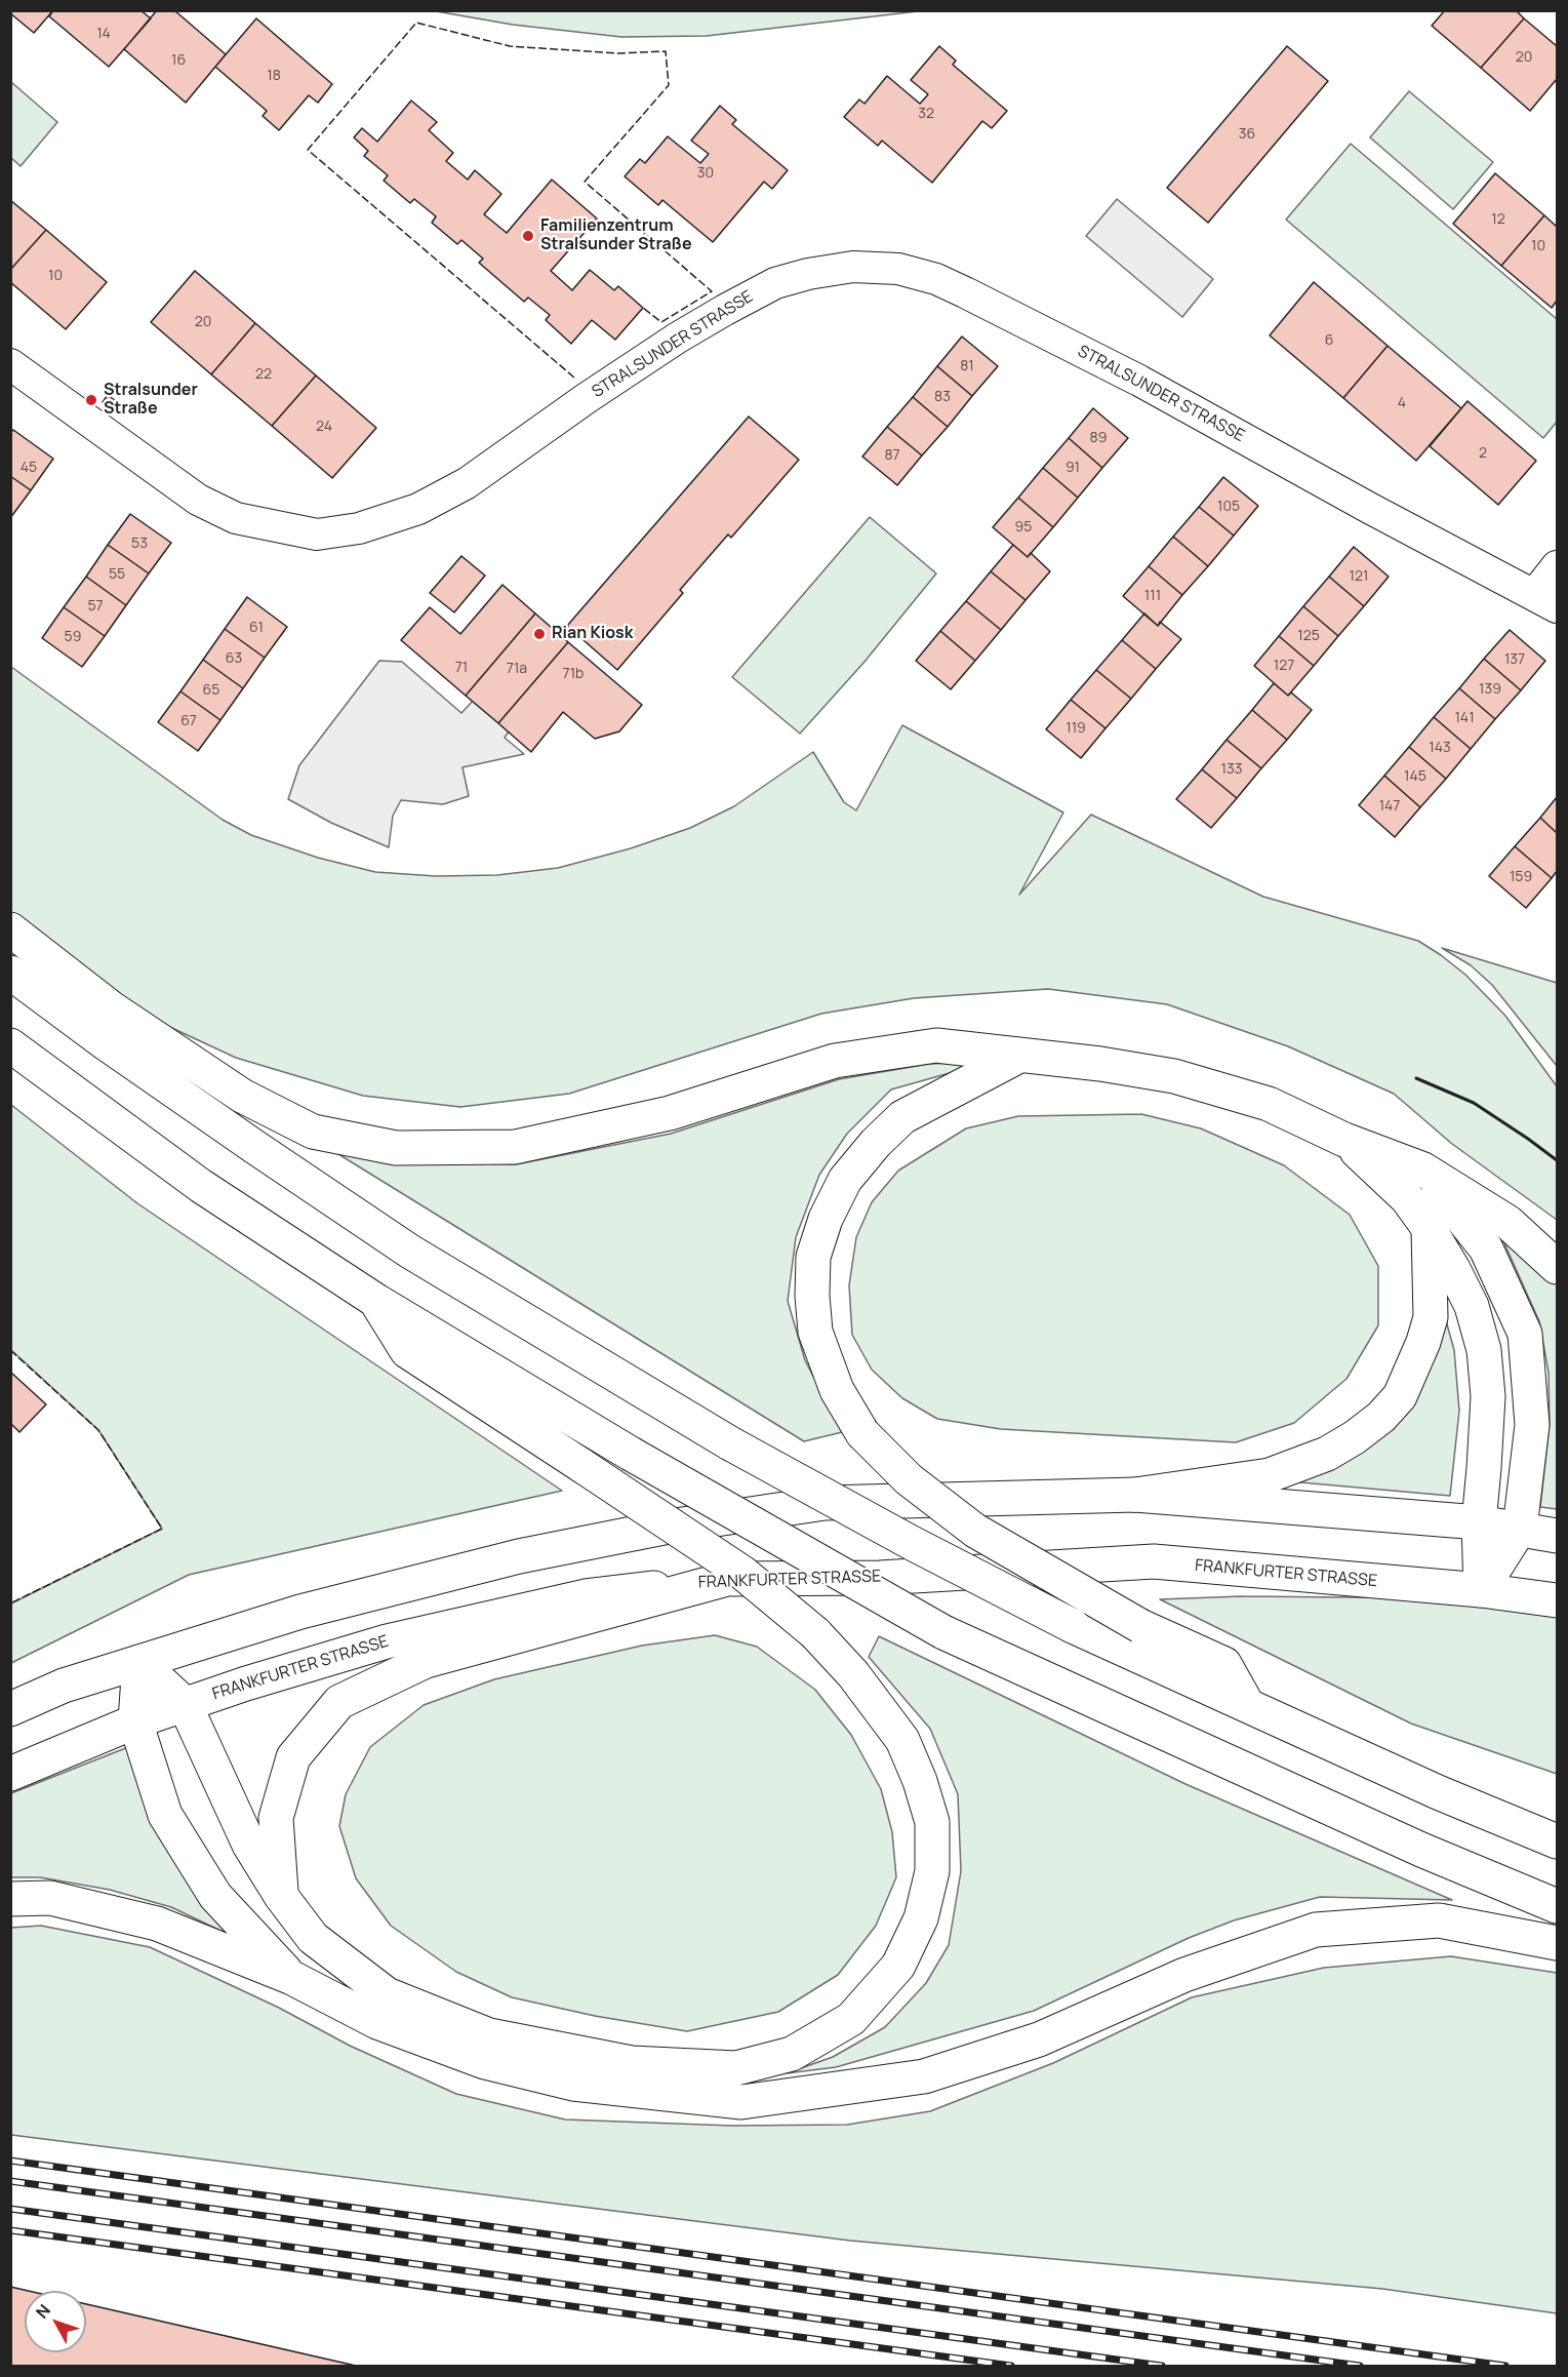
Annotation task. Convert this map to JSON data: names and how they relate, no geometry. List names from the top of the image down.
{
  "streets": {
    "main road": ["FRANKFURTER STRASSE"],
    "street": ["STRALSUNDER STRASSE"]
  },
  "places": ["Familienzentrum Stralsunder Straße", "Stralsunder Straße", "Rian Kiosk"],
  "house_numbers": [
    "14",
    "20",
    "16",
    "18",
    "32",
    "36",
    "30",
    "12",
    "10",
    "10",
    "20",
    "6",
    "81",
    "22",
    "83",
    "4",
    "24",
    "89",
    "2",
    "87",
    "45",
    "91",
    "105",
    "95",
    "53",
    "55",
    "121",
    "111",
    "57",
    "61",
    "125",
    "59",
    "63",
    "137",
    "127",
    "71",
    "71a",
    "71b",
    "139",
    "65",
    "141",
    "67",
    "119",
    "143",
    "133",
    "145",
    "147",
    "159"
  ],
  "north": "top left"
}
